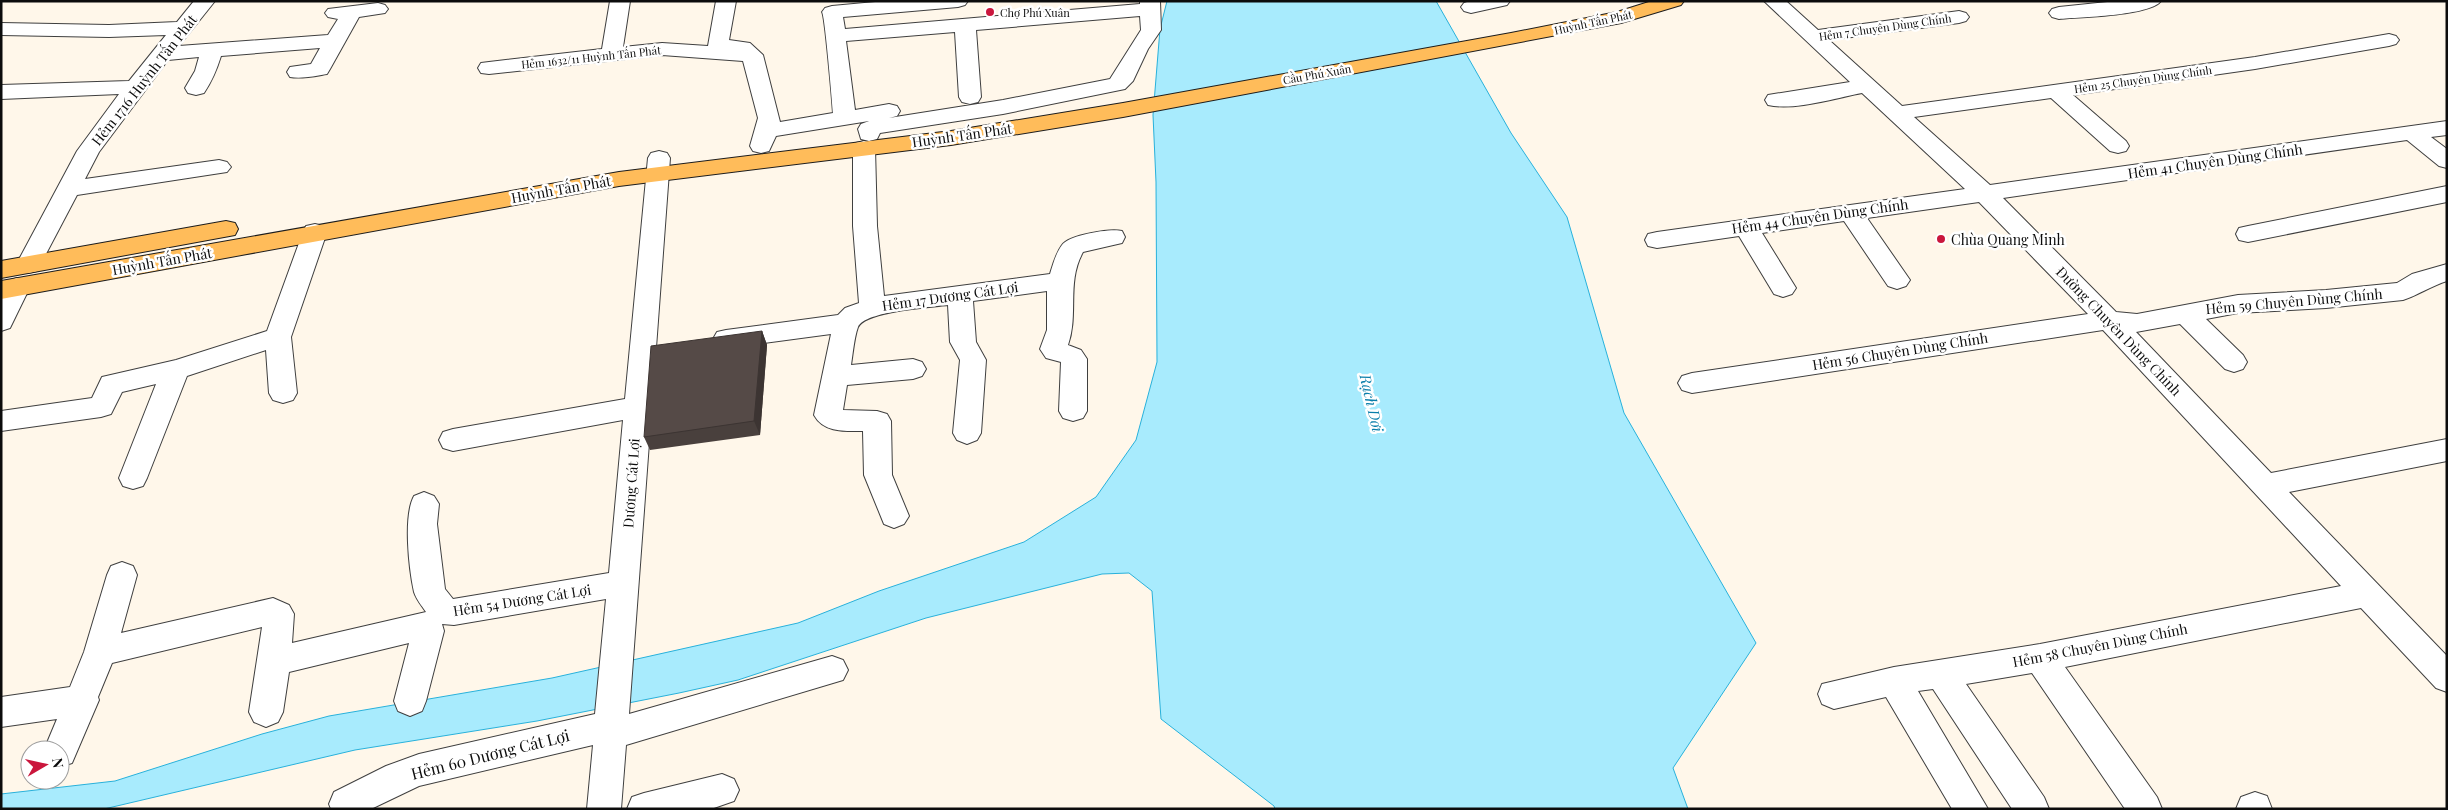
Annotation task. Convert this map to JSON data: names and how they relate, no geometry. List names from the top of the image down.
{
  "streets": {
    "main road": ["Huỳnh Tấn Phát", "Cầu Phú Xuân"],
    "street": [
      "Hẻm 7 Chuyên Dùng Chính",
      "Hẻm 1632/11 Huỳnh Tấn Phát",
      "Hẻm 25 Chuyên Dùng Chính",
      "Hẻm 1716 Huỳnh Tấn Phát",
      "Hẻm 41 Chuyên Dùng Chính",
      "Hẻm 44 Chuyên Dùng Chính",
      "Hẻm 17 Dương Cát Lợi",
      "Hẻm 59 Chuyên Dùng Chính",
      "Đường Chuyên Dùng Chính",
      "Hẻm 56 Chuyên Dùng Chính",
      "Dương Cát Lợi",
      "Hẻm 54 Dương Cát Lợi",
      "Hẻm 58 Chuyên Dùng Chính",
      "Hẻm 60 Dương Cát Lợi"
    ]
  },
  "crossings": [
    ["Huỳnh Tấn Phát", "Cầu Phú Xuân"],
    ["Huỳnh Tấn Phát", "Hẻm 1716 Huỳnh Tấn Phát"],
    ["Huỳnh Tấn Phát", "Dương Cát Lợi"],
    ["Hẻm 7 Chuyên Dùng Chính", "Đường Chuyên Dùng Chính"],
    ["Hẻm 25 Chuyên Dùng Chính", "Đường Chuyên Dùng Chính"],
    ["Hẻm 41 Chuyên Dùng Chính", "Hẻm 44 Chuyên Dùng Chính"],
    ["Hẻm 41 Chuyên Dùng Chính", "Đường Chuyên Dùng Chính"],
    ["Hẻm 44 Chuyên Dùng Chính", "Đường Chuyên Dùng Chính"],
    ["Hẻm 59 Chuyên Dùng Chính", "Đường Chuyên Dùng Chính"],
    ["Hẻm 59 Chuyên Dùng Chính", "Hẻm 56 Chuyên Dùng Chính"],
    ["Đường Chuyên Dùng Chính", "Hẻm 56 Chuyên Dùng Chính"],
    ["Đường Chuyên Dùng Chính", "Hẻm 58 Chuyên Dùng Chính"],
    ["Dương Cát Lợi", "Hẻm 54 Dương Cát Lợi"],
    ["Dương Cát Lợi", "Hẻm 60 Dương Cát Lợi"]
  ],
  "water": ["Rạch Dơi"],
  "places": ["Chợ Phú Xuân", "Chùa Quang Minh"],
  "north": "right"
}
